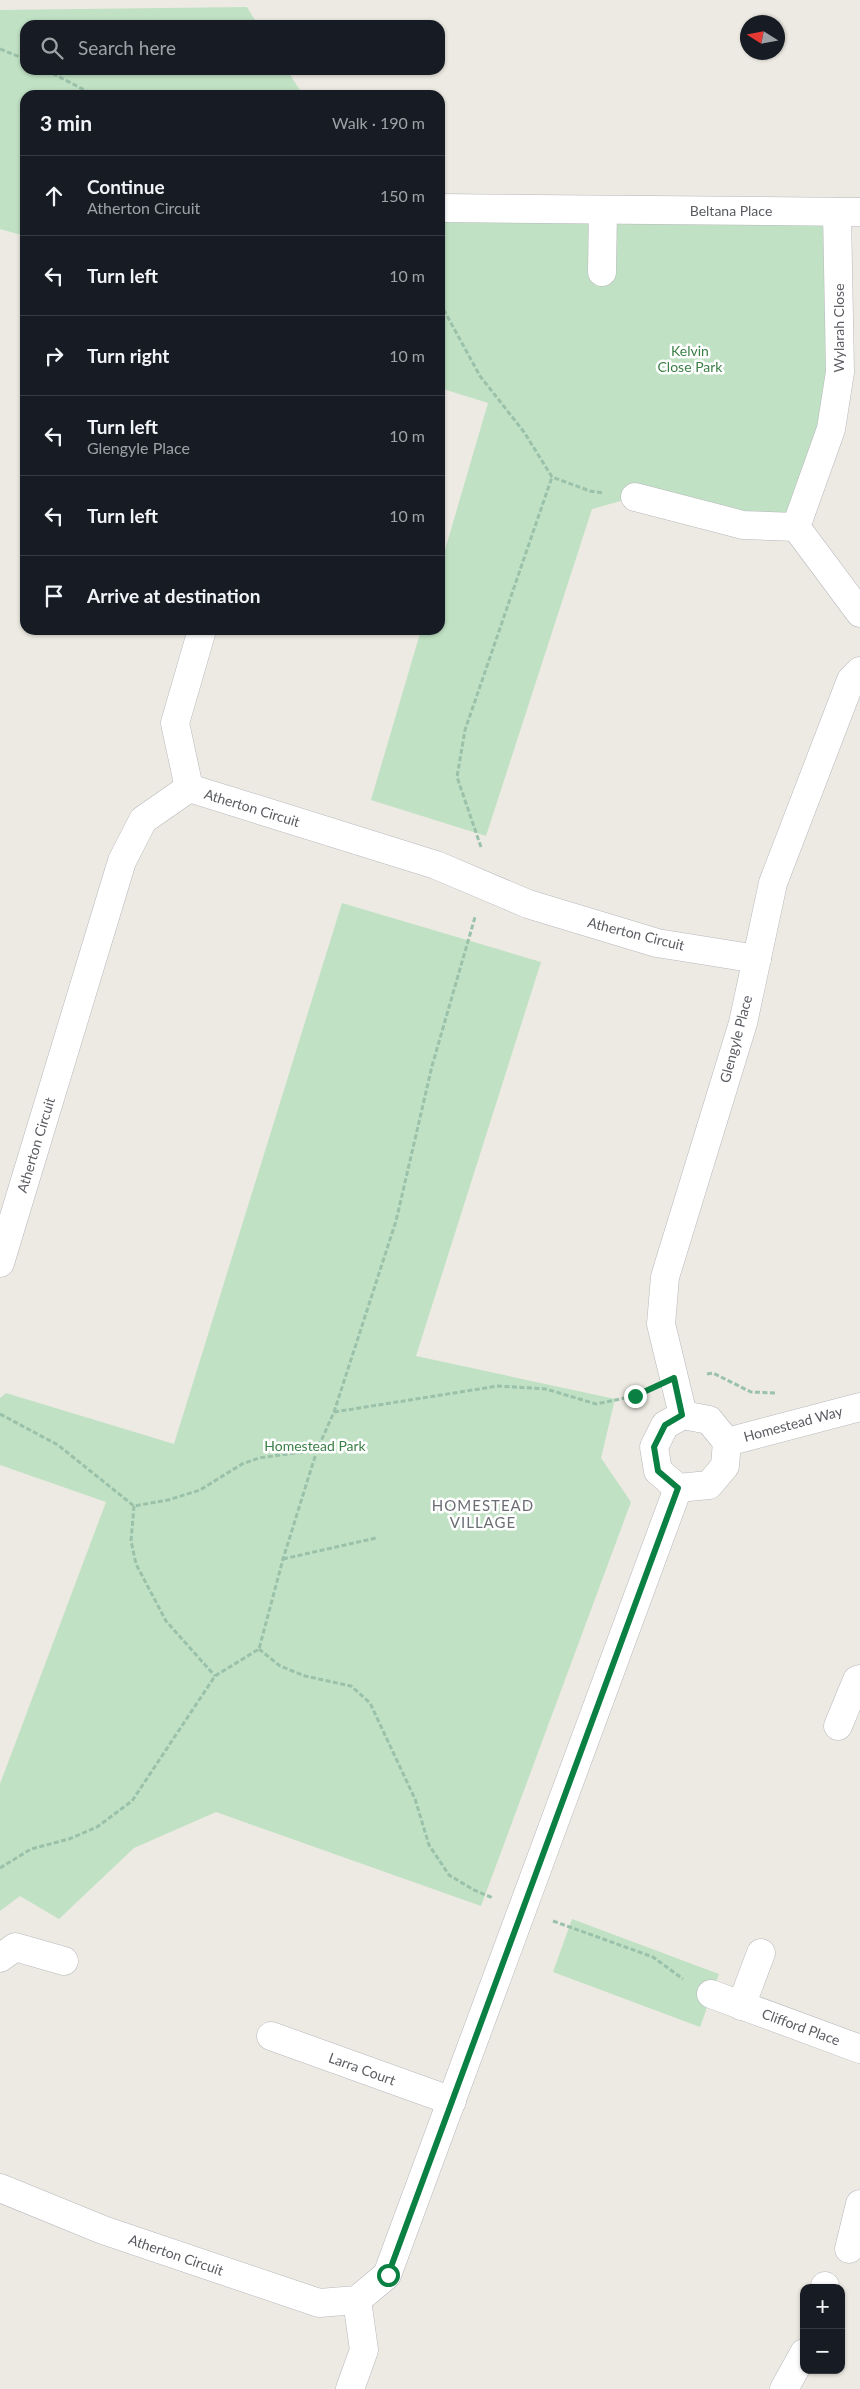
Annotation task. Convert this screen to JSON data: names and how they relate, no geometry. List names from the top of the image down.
{
  "streets": {
    "street": [
      "Beltana Place",
      "Wylarah Close",
      "Atherton Circuit",
      "Glengyle Place",
      "Homestead Way",
      "Clifford Place",
      "Larra Court"
    ]
  },
  "crossings": [
    ["Beltana Place", "Wylarah Close"],
    ["Atherton Circuit", "Glengyle Place"],
    ["Glengyle Place", "Homestead Way"]
  ],
  "districts": ["HOMESTEAD VILLAGE"],
  "parks": ["Kelvin Close Park", "Homestead Park"],
  "north": "left",
  "page": {
    "search": "Search here",
    "heading": ["3 min", "Walk · 190 m"],
    "list": [
      ["Continue", "Atherton Circuit", "150 m"],
      ["Turn left", "10 m"],
      ["Turn right", "10 m"],
      ["Turn left", "Glengyle Place", "10 m"],
      ["Turn left", "10 m"],
      "Arrive at destination"
    ],
    "map_buttons": ["+", "−"]
  }
}
